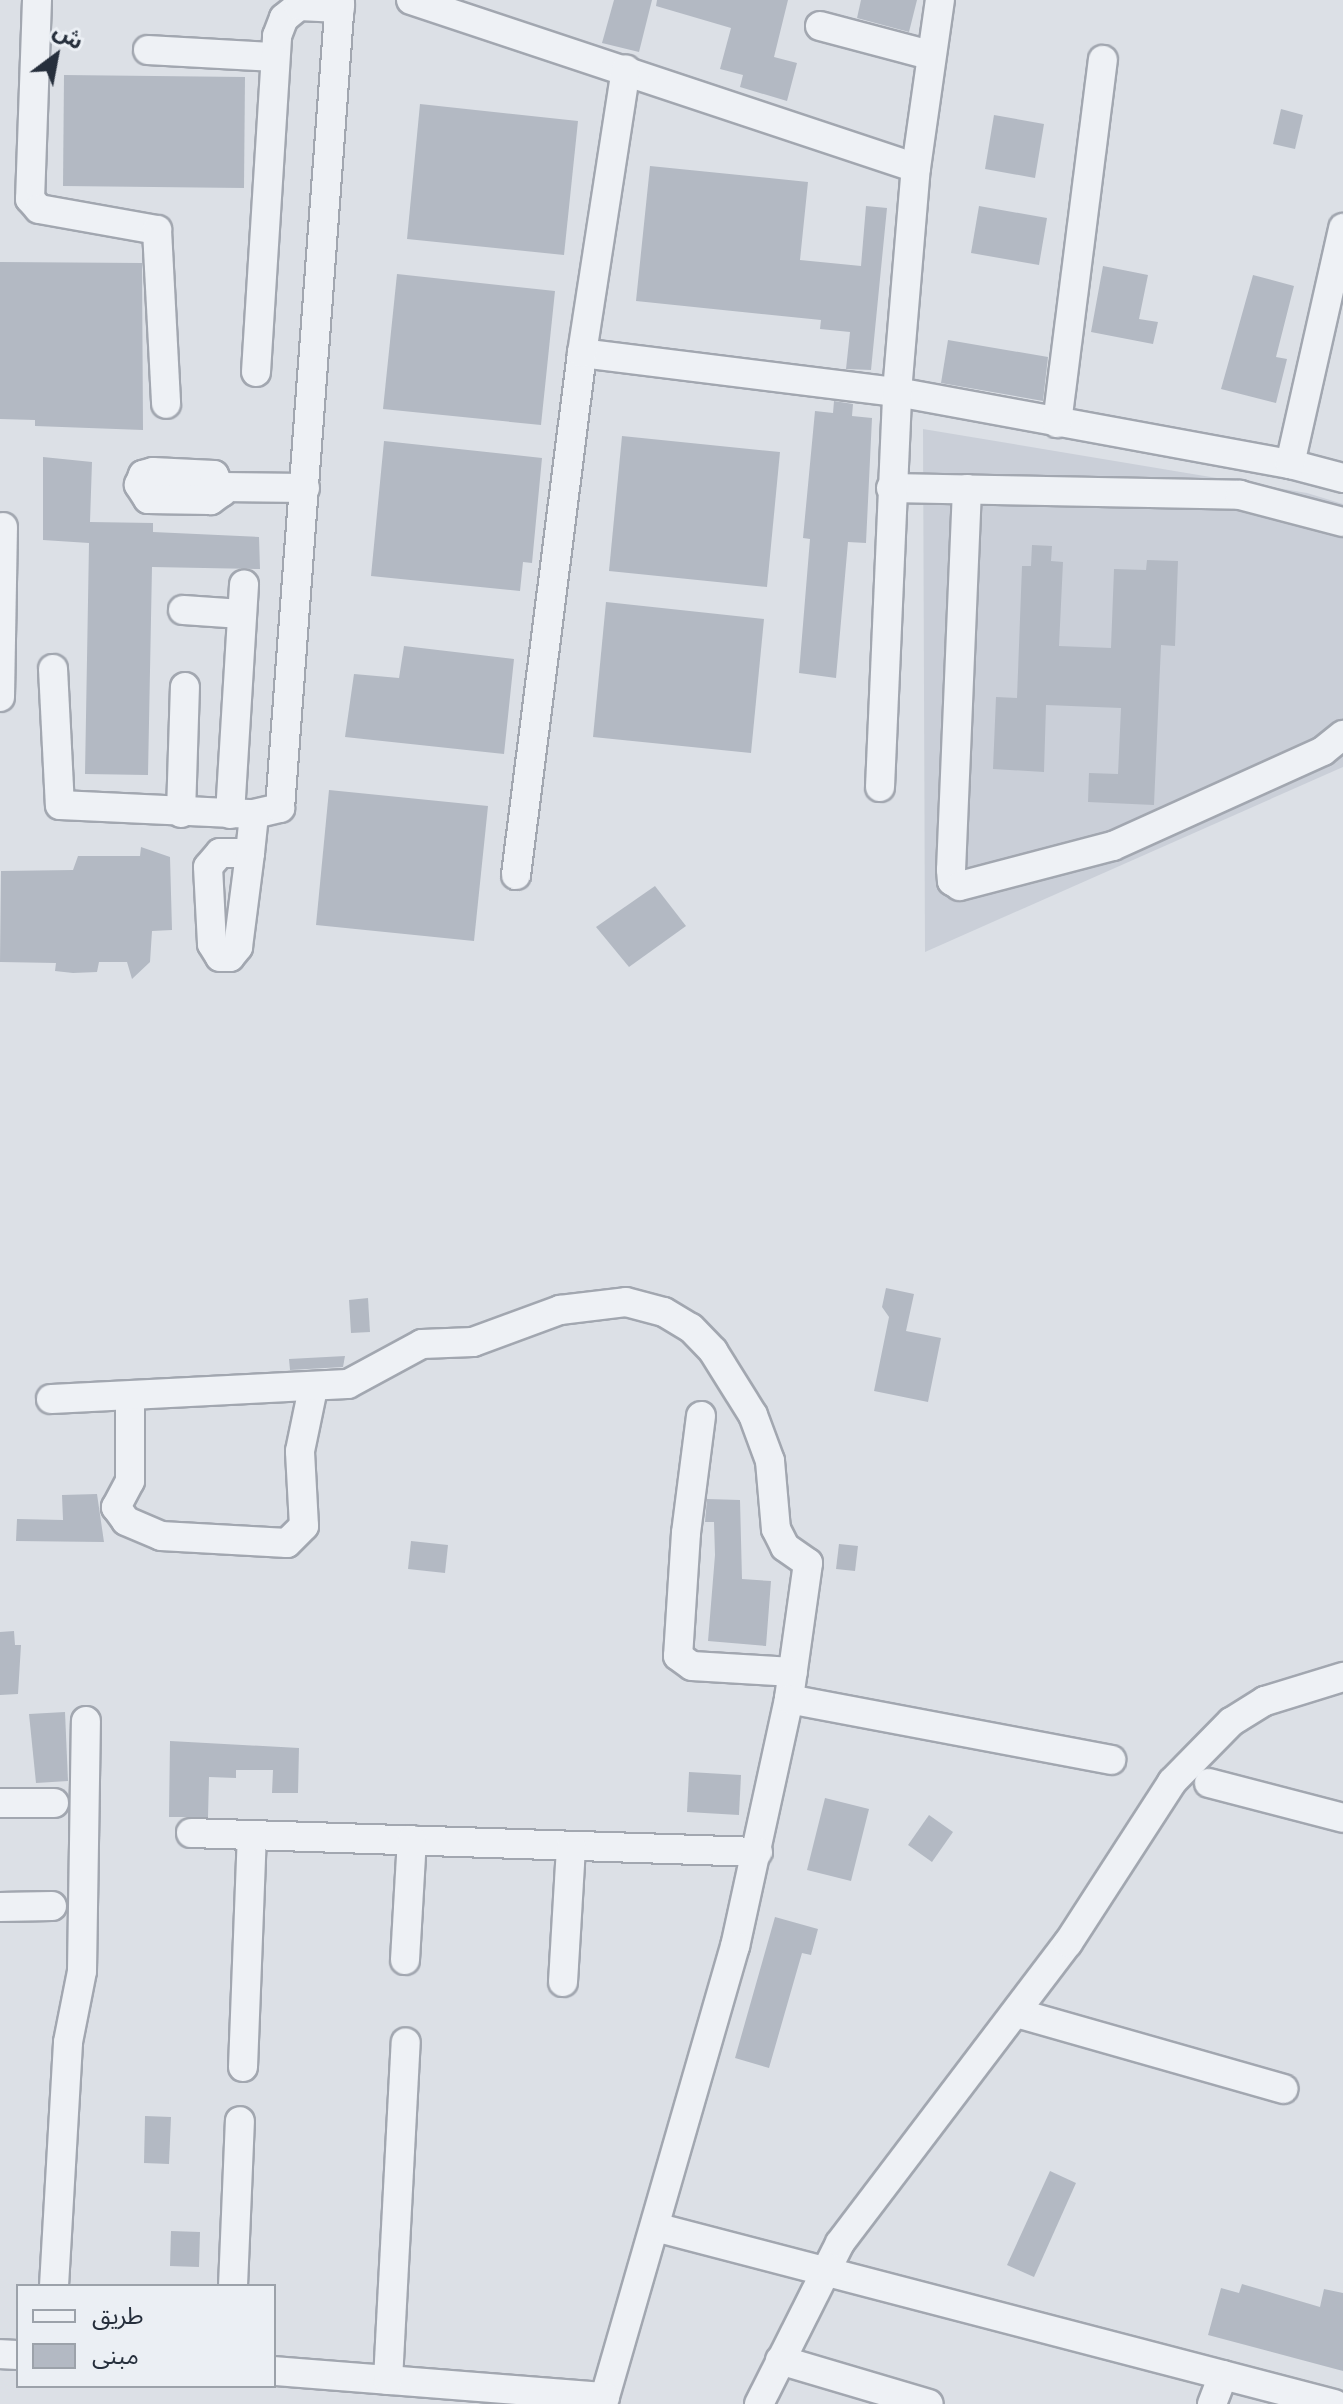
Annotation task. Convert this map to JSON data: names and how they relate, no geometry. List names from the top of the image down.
{
  "legend": ["طريق", "مبنى"],
  "north": "top right"
}
